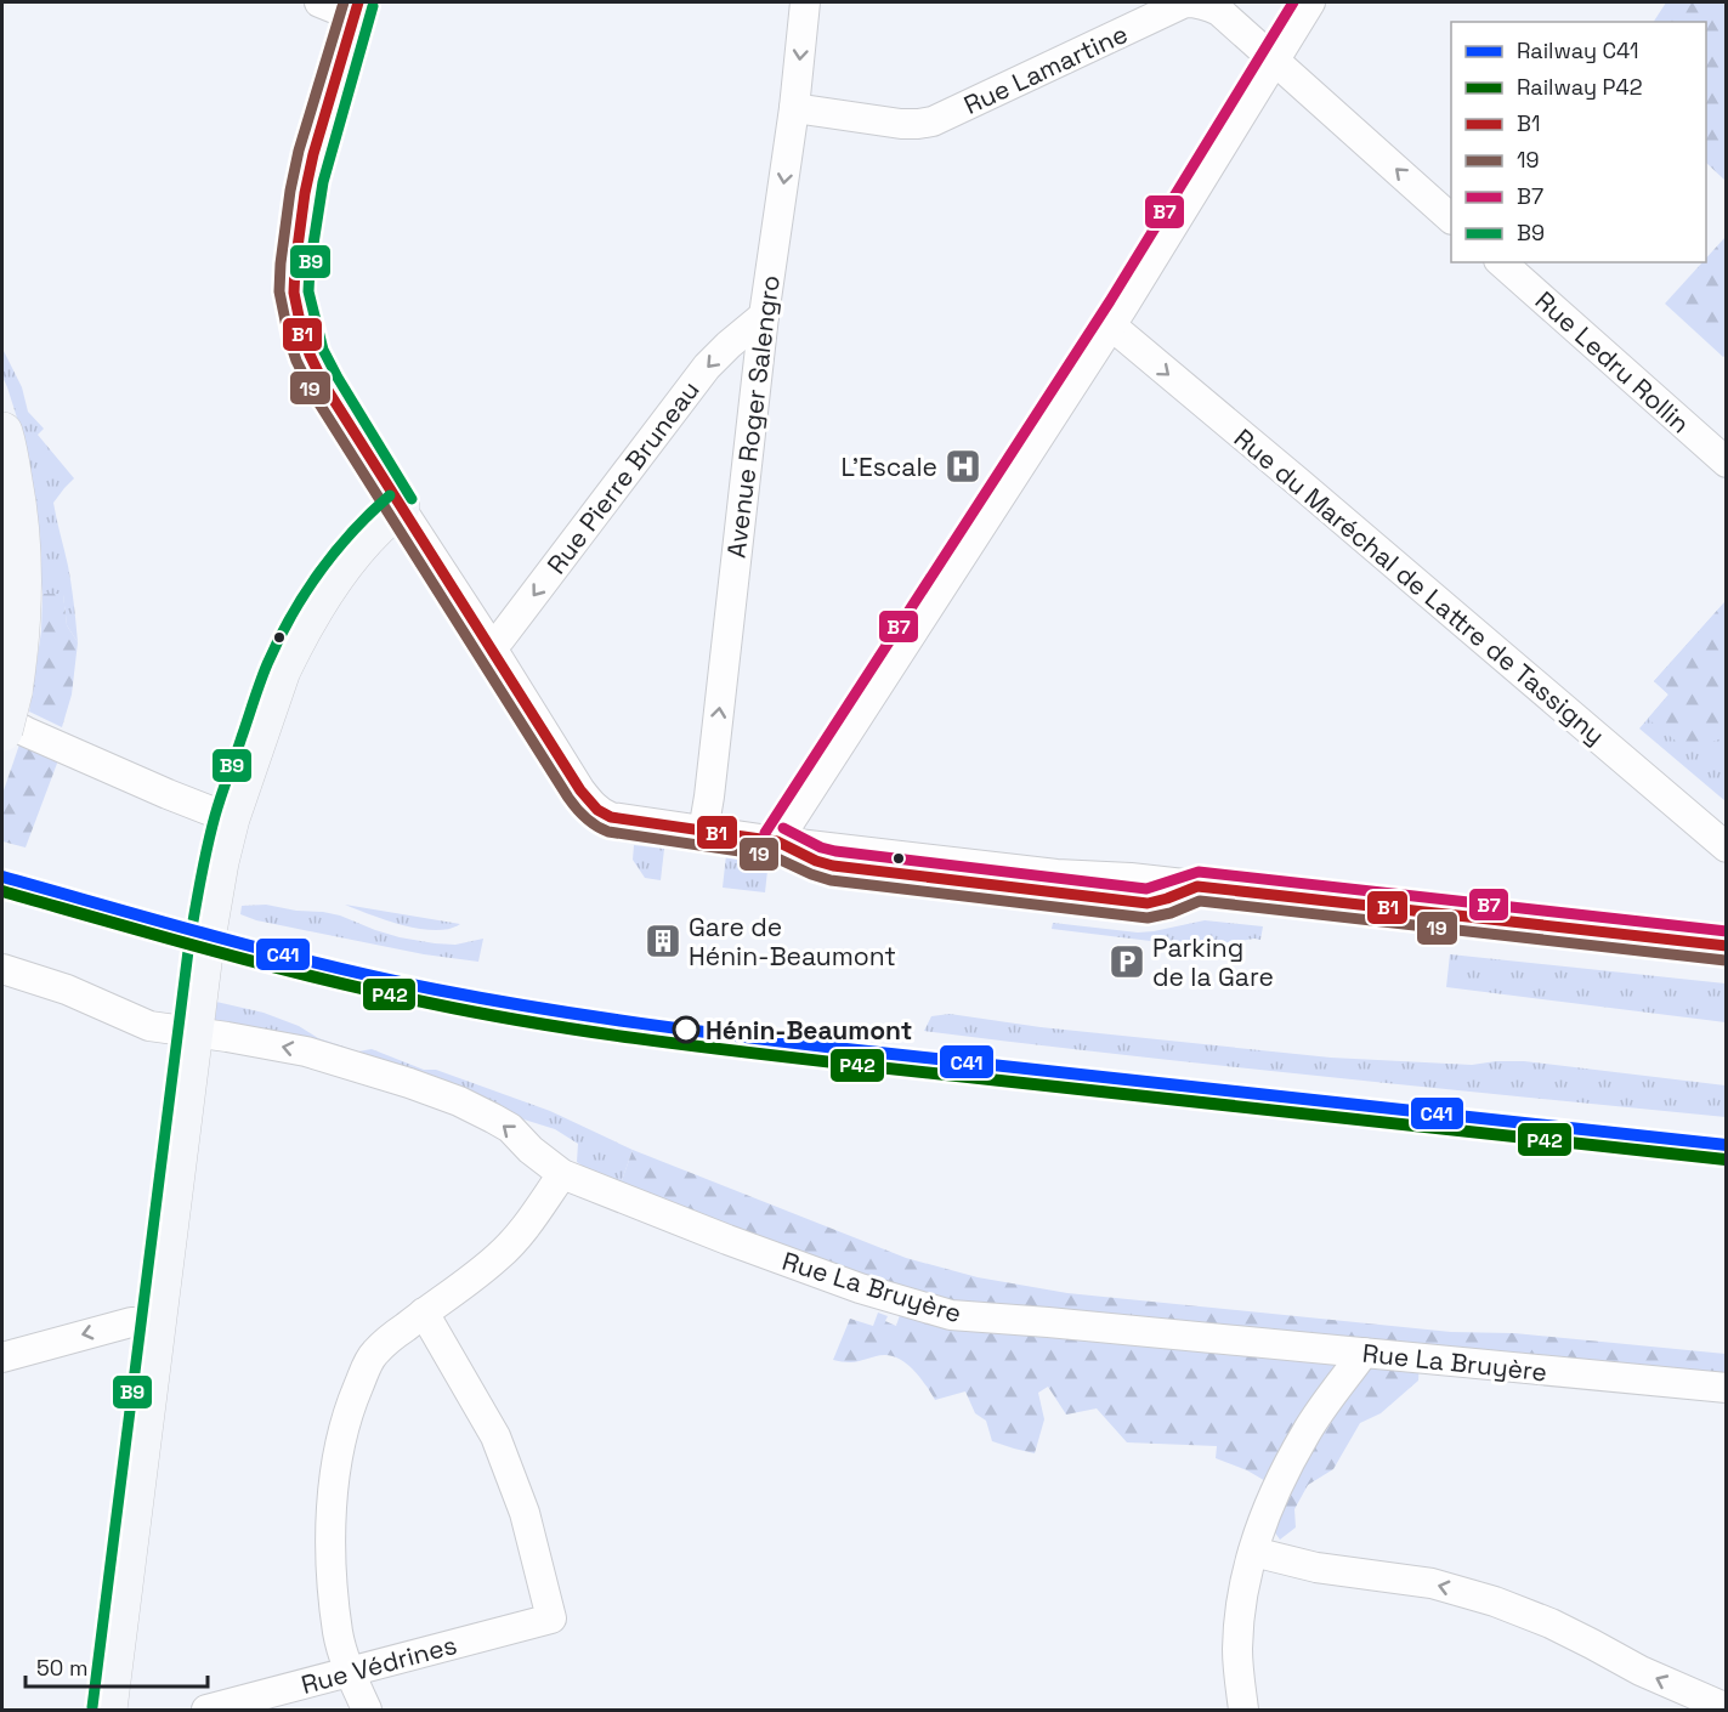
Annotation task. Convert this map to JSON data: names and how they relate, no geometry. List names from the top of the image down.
{
  "streets": {
    "street": [
      "Rue Lamartine",
      "Rue Ledru Rollin",
      "Avenue Roger Salengro",
      "Rue Pierre Bruneau",
      "Rue du Maréchal de Lattre de Tassigny",
      "Rue La Bruyère",
      "Rue Védrines"
    ]
  },
  "crossings": [
    ["Rue Lamartine", "Avenue Roger Salengro"],
    ["Avenue Roger Salengro", "Rue Pierre Bruneau"]
  ],
  "one_way": ["Rue Pierre Bruneau", "Rue du Maréchal de Lattre de Tassigny"],
  "places": {
    "hospital": ["L'Escale"],
    "building": ["Gare de Hénin-Beaumont"],
    "parking": ["Parking de la Gare"],
    "other": ["Hénin-Beaumont"]
  },
  "lines": [
    "transit line B1",
    "transit line 19",
    "transit line B7",
    "transit line B9",
    "rail line C41",
    "rail line P42"
  ],
  "legend": [
    "Railway C41",
    "Railway P42",
    "B1",
    "19",
    "B7",
    "B9"
  ],
  "scale_bar": "50 m"
}
